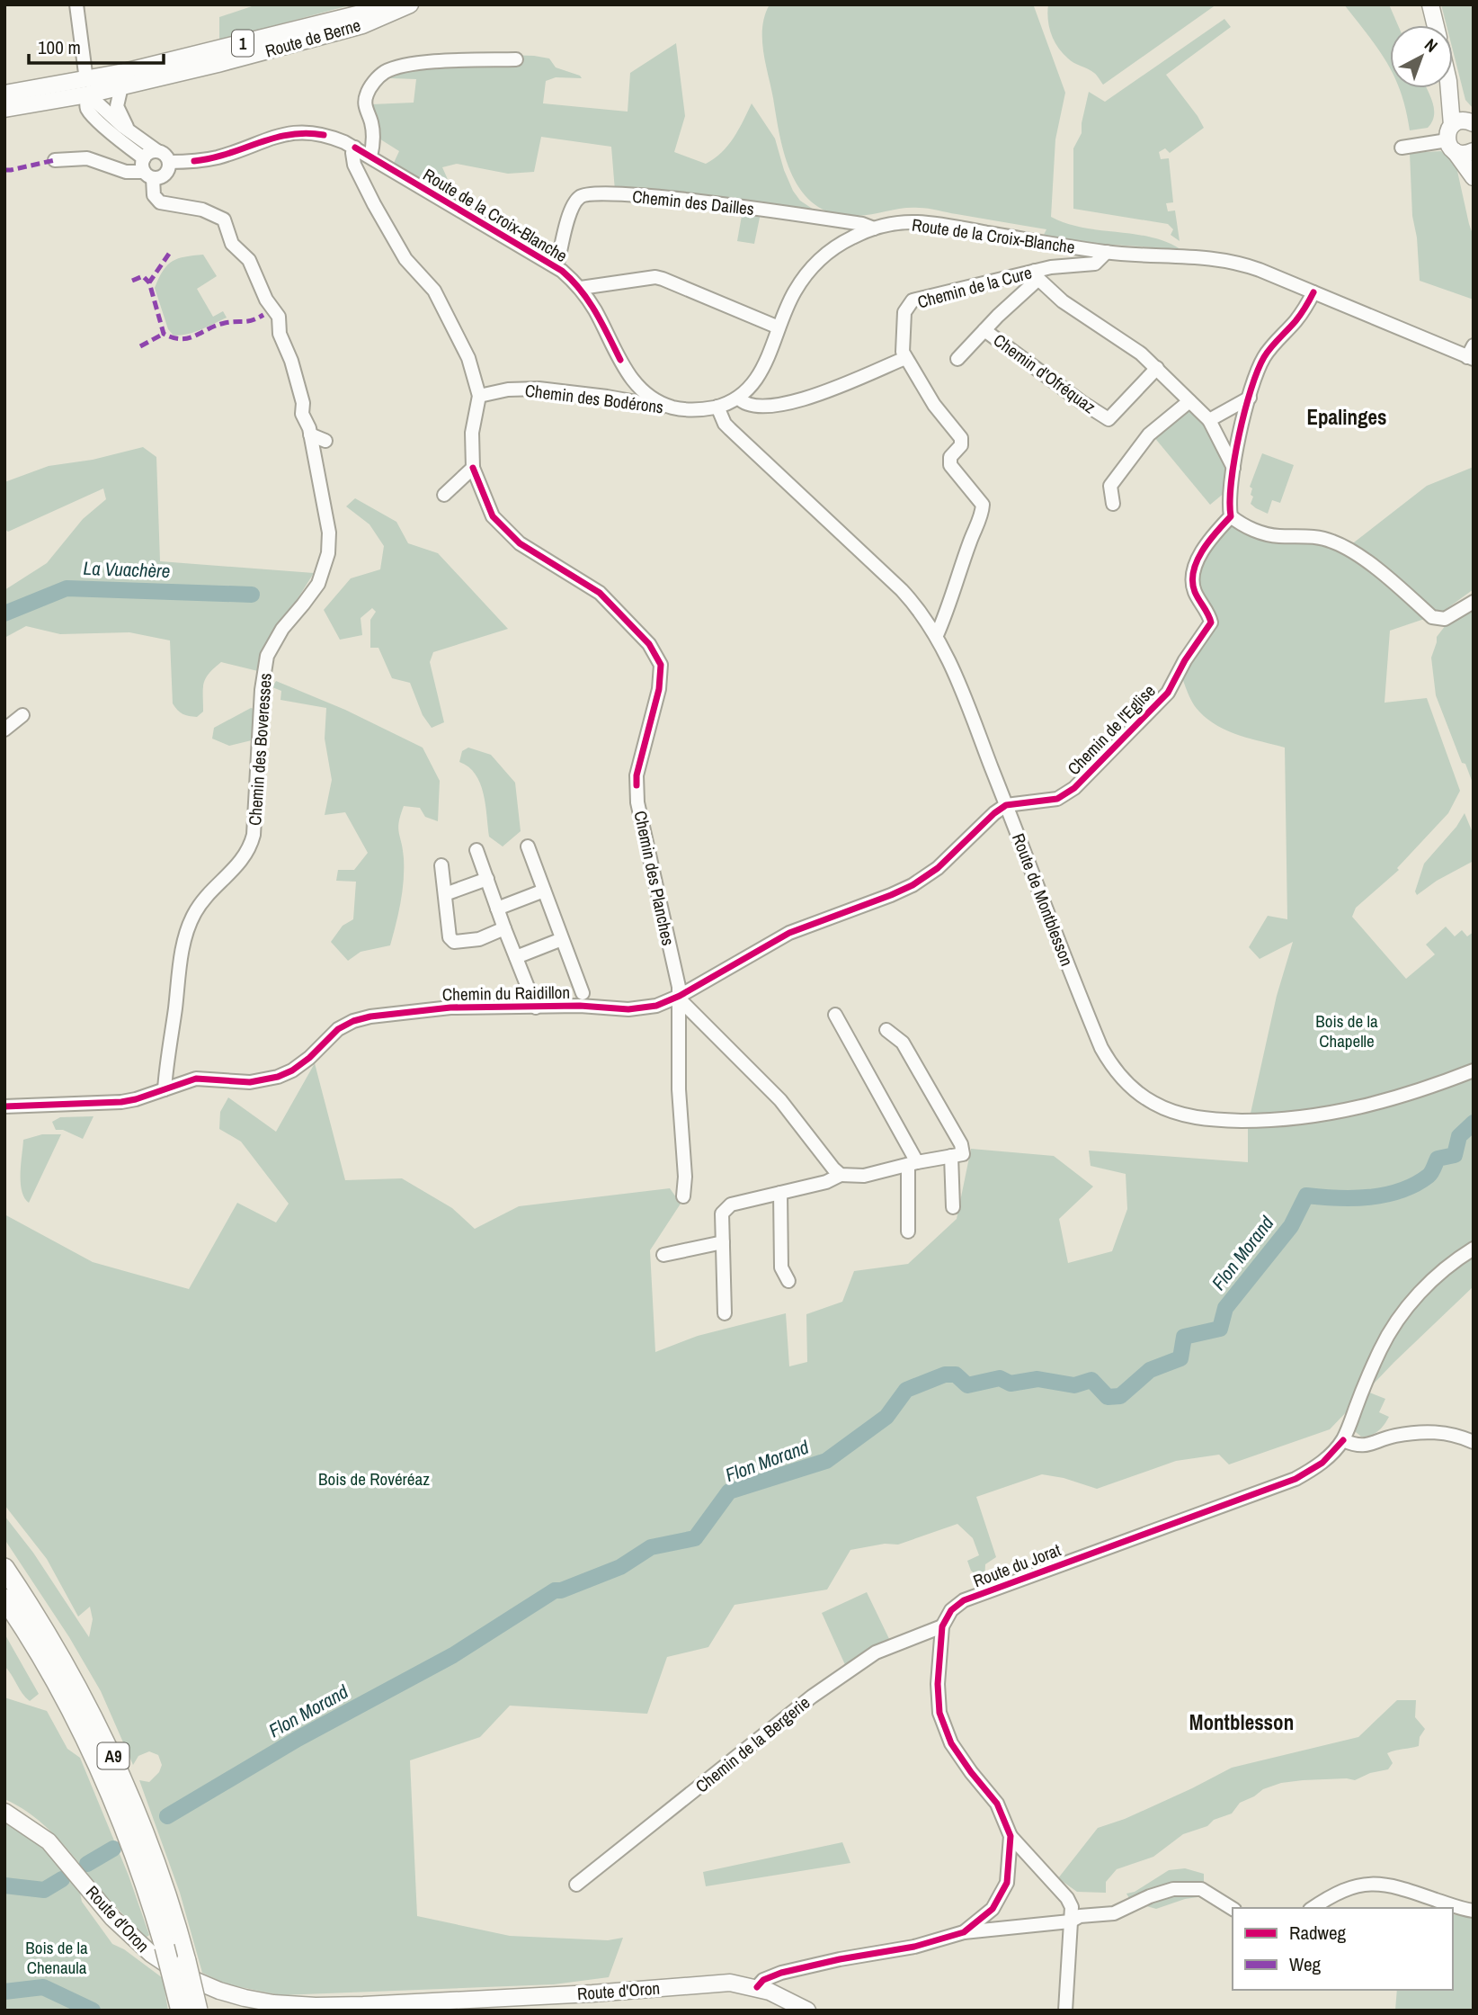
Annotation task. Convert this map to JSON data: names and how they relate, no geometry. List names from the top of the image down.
{
  "streets": {
    "highway": ["A9"],
    "main road": ["Route de Berne", "1", "Route d'Oron"],
    "street": [
      "Chemin des Dailles",
      "Route de la Croix-Blanche",
      "Chemin de la Cure",
      "Chemin d'Ofréquaz",
      "Chemin des Bodérons",
      "Chemin de l'Eglise",
      "Chemin des Boveresses",
      "Chemin des Planches",
      "Route de Montblesson",
      "Chemin du Raidillon",
      "Route du Jorat",
      "Chemin de la Bergerie"
    ]
  },
  "crossings": [
    ["Chemin des Dailles", "Route de la Croix-Blanche"],
    ["Route de la Croix-Blanche", "Chemin de la Cure"],
    ["Route de la Croix-Blanche", "Chemin des Bodérons"],
    ["Route de la Croix-Blanche", "Chemin des Boveresses"],
    ["Route de la Croix-Blanche", "Chemin des Planches"],
    ["Route de la Croix-Blanche", "Route de Montblesson"],
    ["Chemin de la Cure", "Chemin d'Ofréquaz"],
    ["Chemin de la Cure", "Route de Montblesson"],
    ["Chemin des Bodérons", "Chemin des Planches"],
    ["Chemin de l'Eglise", "Route de Montblesson"],
    ["Chemin de l'Eglise", "Chemin du Raidillon"],
    ["Chemin des Boveresses", "Chemin du Raidillon"],
    ["Chemin des Planches", "Chemin du Raidillon"],
    ["Route de Montblesson", "Chemin du Raidillon"],
    ["Route du Jorat", "Chemin de la Bergerie"]
  ],
  "districts": ["Epalinges", "Montblesson"],
  "water": ["La Vuachère", "Flon Morand"],
  "parks": ["Bois de la Chapelle", "Bois de Rovéréaz", "Bois de la Chenaula"],
  "legend": ["Radweg", "Weg"],
  "scale_bar": "100 m",
  "north": "top right"
}
